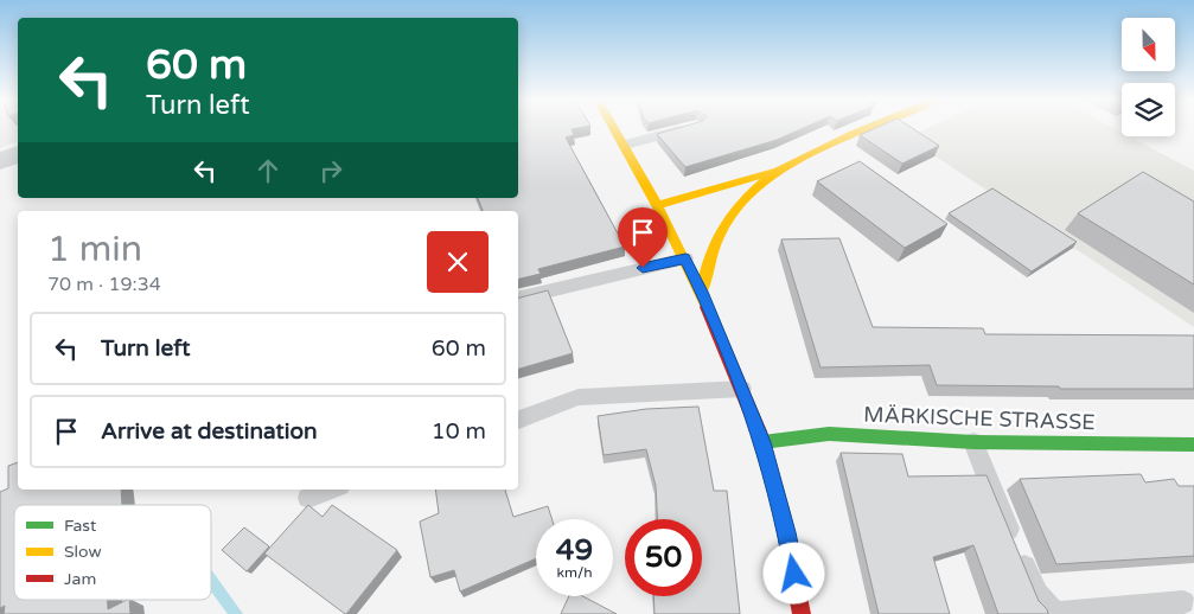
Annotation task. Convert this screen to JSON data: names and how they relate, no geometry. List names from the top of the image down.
{
  "streets": {
    "main road": ["MÄRKISCHE STRASSE"]
  },
  "legend": ["Fast", "Slow", "Jam"],
  "north": "bottom",
  "page": {
    "turn": ["60 m", "Turn left"],
    "heading": ["1 min", "70 m · 19:34"],
    "list": [
      {
        "name": "Turn left",
        "value": "60 m"
      },
      {
        "name": "Arrive at destination",
        "value": "10 m"
      }
    ],
    "speed": "49 km/h",
    "limit": "50"
  }
}
